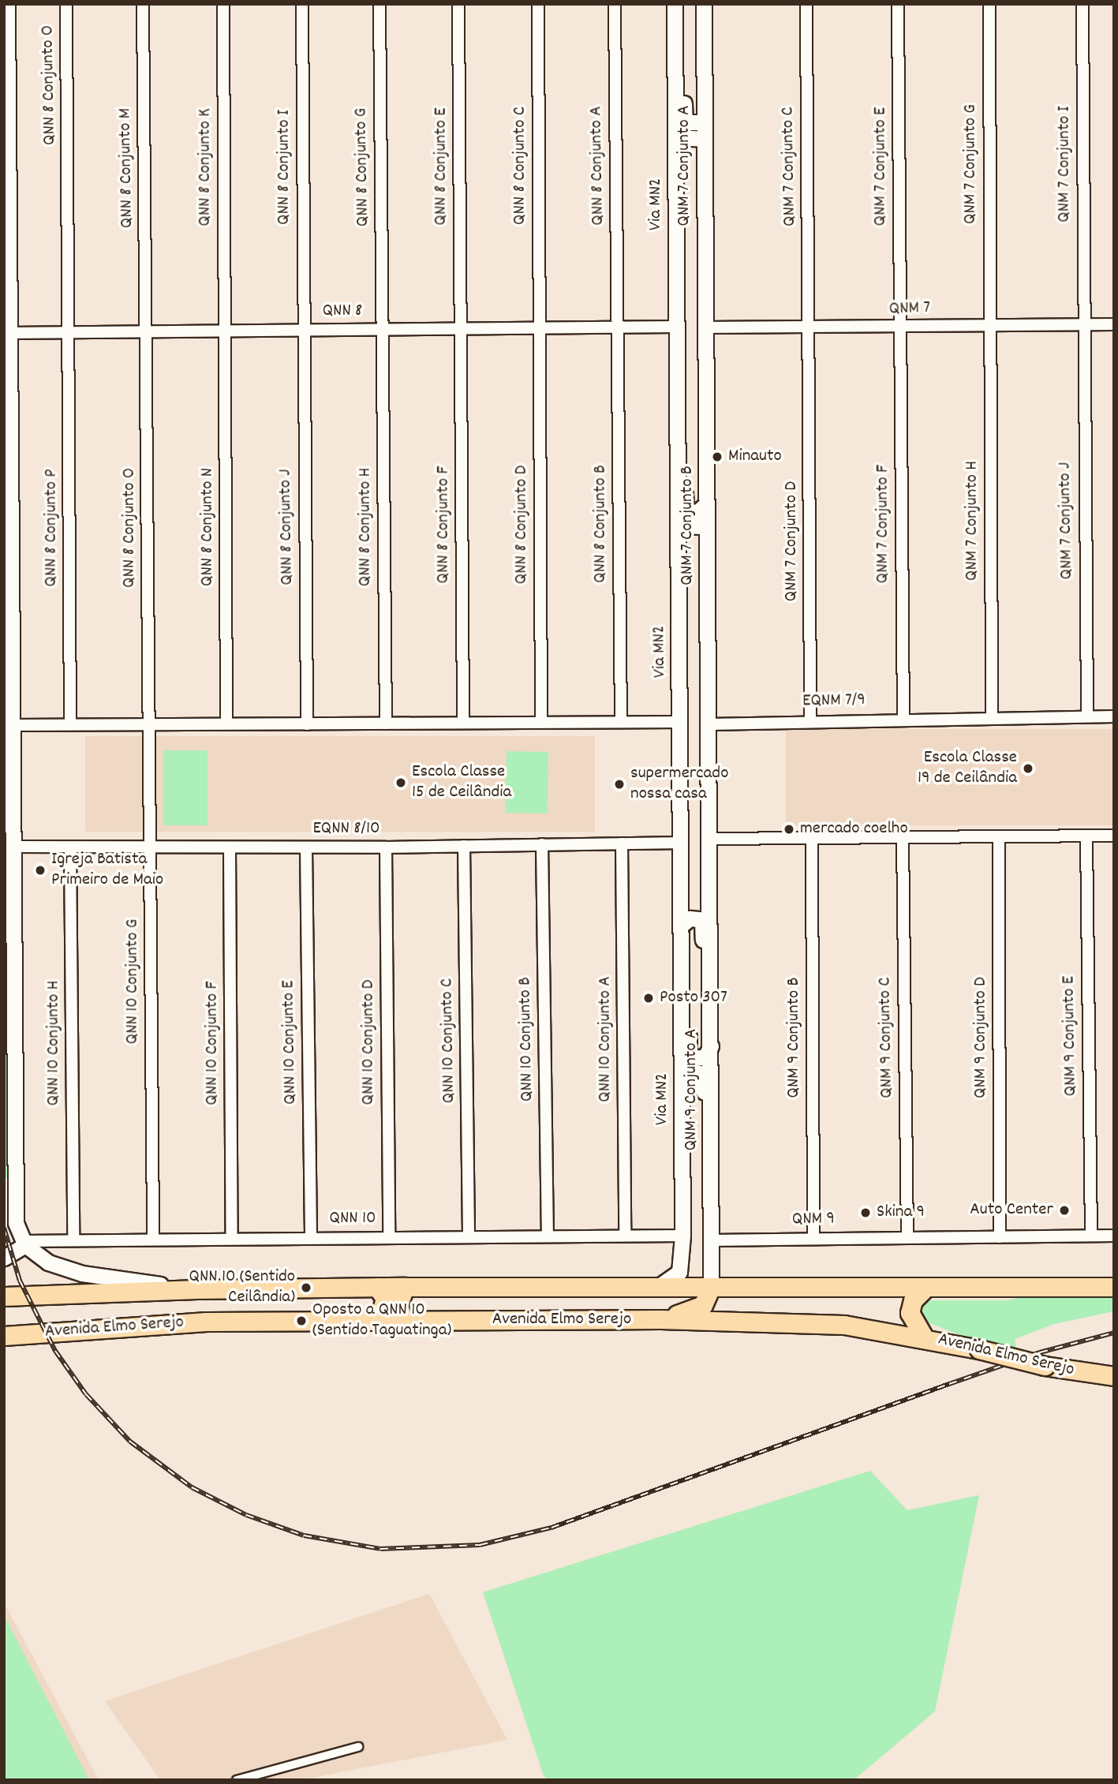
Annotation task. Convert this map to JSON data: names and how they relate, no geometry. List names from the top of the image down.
{
  "streets": {
    "main road": [
      "QNM 7 Conjunto A",
      "Via MN2",
      "QNM 7 Conjunto B",
      "QNM 9 Conjunto A",
      "Avenida Elmo Serejo"
    ],
    "street": [
      "QNN 8 Conjunto O",
      "QNM 7 Conjunto G",
      "QNM 7 Conjunto I",
      "QNN 8 Conjunto C",
      "QNN 8 Conjunto A",
      "QNN 8 Conjunto E",
      "QNM 7 Conjunto C",
      "QNM 7 Conjunto E",
      "QNN 8 Conjunto K",
      "QNN 8 Conjunto I",
      "QNN 8 Conjunto G",
      "QNN 8 Conjunto M",
      "QNM 7",
      "QNN 8",
      "QNM 7 Conjunto H",
      "QNM 7 Conjunto J",
      "QNN 8 Conjunto B",
      "QNM 7 Conjunto F",
      "QNN 8 Conjunto F",
      "QNN 8 Conjunto D",
      "QNN 8 Conjunto N",
      "QNN 8 Conjunto J",
      "QNN 8 Conjunto H",
      "QNN 8 Conjunto P",
      "QNM 7 Conjunto D",
      "EQNM 7/9",
      "EQNN 8/10",
      "QNN 10 Conjunto G",
      "QNM 9 Conjunto E",
      "QNM 9 Conjunto B",
      "QNM 9 Conjunto C",
      "QNM 9 Conjunto D",
      "QNN 10 Conjunto B",
      "QNN 10 Conjunto A",
      "QNN 10 Conjunto C",
      "QNN 10 Conjunto E",
      "QNN 10 Conjunto D",
      "QNN 10 Conjunto H",
      "QNN 10 Conjunto F",
      "QNN 10",
      "QNM 9"
    ]
  },
  "crossings": [
    ["QNN 8 Conjunto O", "QNN 8 Conjunto M"],
    ["QNN 8 Conjunto O", "QNN 8"],
    ["QNN 8 Conjunto O", "QNN 8 Conjunto P"],
    ["QNN 8 Conjunto O", "QNN 10 Conjunto G"],
    ["QNM 7 Conjunto G", "QNM 7"],
    ["QNM 7 Conjunto G", "QNM 7 Conjunto H"],
    ["QNM 7 Conjunto I", "QNM 7"],
    ["QNM 7 Conjunto I", "QNM 7 Conjunto J"],
    ["QNN 8 Conjunto C", "QNN 8"],
    ["QNN 8 Conjunto C", "QNN 8 Conjunto D"],
    ["QNN 8 Conjunto A", "QNN 8"],
    ["QNN 8 Conjunto A", "QNN 8 Conjunto B"],
    ["QNM 7 Conjunto A", "QNM 7"],
    ["QNM 7 Conjunto A", "QNM 7 Conjunto B"],
    ["QNN 8 Conjunto E", "QNN 8"],
    ["QNN 8 Conjunto E", "QNN 8 Conjunto F"],
    ["QNM 7 Conjunto C", "QNM 7"],
    ["QNM 7 Conjunto C", "QNM 7 Conjunto D"],
    ["QNM 7 Conjunto E", "QNM 7"],
    ["QNM 7 Conjunto E", "QNM 7 Conjunto F"],
    ["QNN 8 Conjunto K", "QNN 8"],
    ["QNN 8 Conjunto K", "QNN 8 Conjunto N"],
    ["QNN 8 Conjunto I", "QNN 8"],
    ["QNN 8 Conjunto I", "QNN 8 Conjunto J"],
    ["QNN 8 Conjunto G", "QNN 8"],
    ["QNN 8 Conjunto G", "QNN 8 Conjunto H"],
    ["QNN 8 Conjunto M", "QNN 8"],
    ["Via MN2", "QNN 8"],
    ["Via MN2", "EQNN 8/10"],
    ["Via MN2", "QNN 10"],
    ["Via MN2", "Avenida Elmo Serejo"],
    ["QNM 7", "QNM 7 Conjunto H"],
    ["QNM 7", "QNM 7 Conjunto J"],
    ["QNM 7", "QNM 7 Conjunto F"],
    ["QNM 7", "QNM 7 Conjunto B"],
    ["QNM 7", "QNM 7 Conjunto D"],
    ["QNN 8", "QNN 8 Conjunto B"],
    ["QNN 8", "QNN 8 Conjunto F"],
    ["QNN 8", "QNN 8 Conjunto D"],
    ["QNN 8", "QNN 8 Conjunto N"],
    ["QNN 8", "QNN 8 Conjunto J"],
    ["QNN 8", "QNN 8 Conjunto H"],
    ["QNN 8", "QNN 8 Conjunto P"],
    ["QNM 7 Conjunto H", "EQNM 7/9"],
    ["QNM 7 Conjunto J", "EQNM 7/9"],
    ["QNM 7 Conjunto F", "EQNM 7/9"],
    ["QNM 7 Conjunto B", "EQNM 7/9"],
    ["QNM 7 Conjunto D", "EQNM 7/9"],
    ["EQNN 8/10", "QNN 10 Conjunto G"],
    ["EQNN 8/10", "QNN 10 Conjunto B"],
    ["EQNN 8/10", "QNN 10 Conjunto A"],
    ["EQNN 8/10", "QNN 10 Conjunto C"],
    ["EQNN 8/10", "QNN 10 Conjunto E"],
    ["EQNN 8/10", "QNN 10 Conjunto D"],
    ["EQNN 8/10", "QNN 10 Conjunto H"],
    ["EQNN 8/10", "QNN 10 Conjunto F"],
    ["QNN 10 Conjunto G", "QNN 10"],
    ["QNM 9 Conjunto E", "QNM 9"],
    ["QNM 9 Conjunto B", "QNM 9"],
    ["QNM 9 Conjunto C", "QNM 9"],
    ["QNM 9 Conjunto D", "QNM 9"],
    ["QNN 10 Conjunto B", "QNN 10"],
    ["QNN 10 Conjunto A", "QNN 10"],
    ["QNN 10 Conjunto C", "QNN 10"],
    ["QNN 10 Conjunto E", "QNN 10"],
    ["QNN 10 Conjunto D", "QNN 10"],
    ["QNN 10 Conjunto H", "QNN 10"],
    ["QNN 10 Conjunto F", "QNN 10"],
    ["QNM 9 Conjunto A", "QNM 9"],
    ["QNM 9 Conjunto A", "Avenida Elmo Serejo"],
    ["QNN 10", "Avenida Elmo Serejo"]
  ],
  "places": [
    "Minauto",
    "Escola Classe 19 de Ceilândia",
    "Escola Classe 15 de Ceilândia",
    "supermercado nossa casa",
    "mercado coelho",
    "Igreja Batista Primeiro de Maio",
    "Posto 307",
    "Auto Center",
    "Skina 9",
    "QNN 10 (Sentido Ceilândia)",
    "Oposto a QNN 10 (Sentido Taguatinga)"
  ]
}
